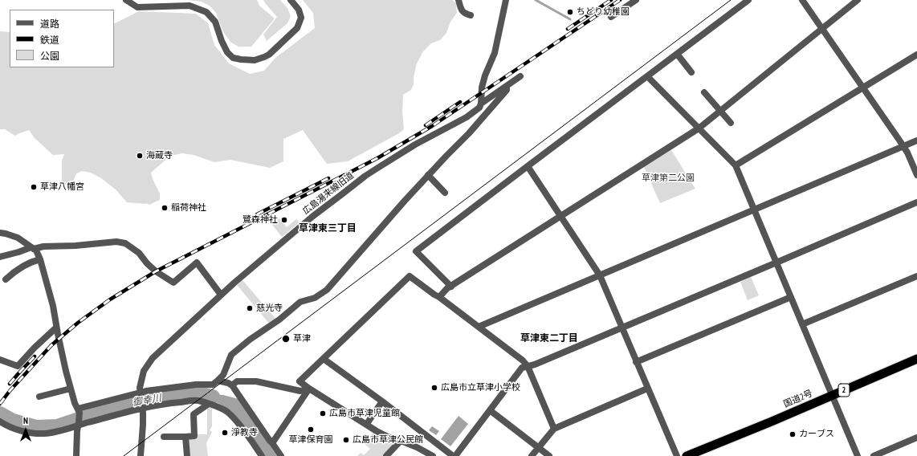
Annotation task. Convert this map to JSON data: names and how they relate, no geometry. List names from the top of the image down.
{
  "streets": {
    "highway": ["2", "国道2号"],
    "street": ["広島湯来線旧道"]
  },
  "districts": ["草津東三丁目", "草津東二丁目"],
  "water": ["御幸川"],
  "parks": ["草津第二公園"],
  "places": [
    "ちどり幼稚園",
    "海蔵寺",
    "草津八幡宮",
    "稲荷神社",
    "鷺森神社",
    "慈光寺",
    "草津",
    "広島市立草津小学校",
    "広島市草津児童館",
    "草津保育園",
    "淨教寺",
    "カーブス",
    "広島市草津公民館"
  ],
  "legend": ["道路", "鉄道", "公園"],
  "north": "top"
}
